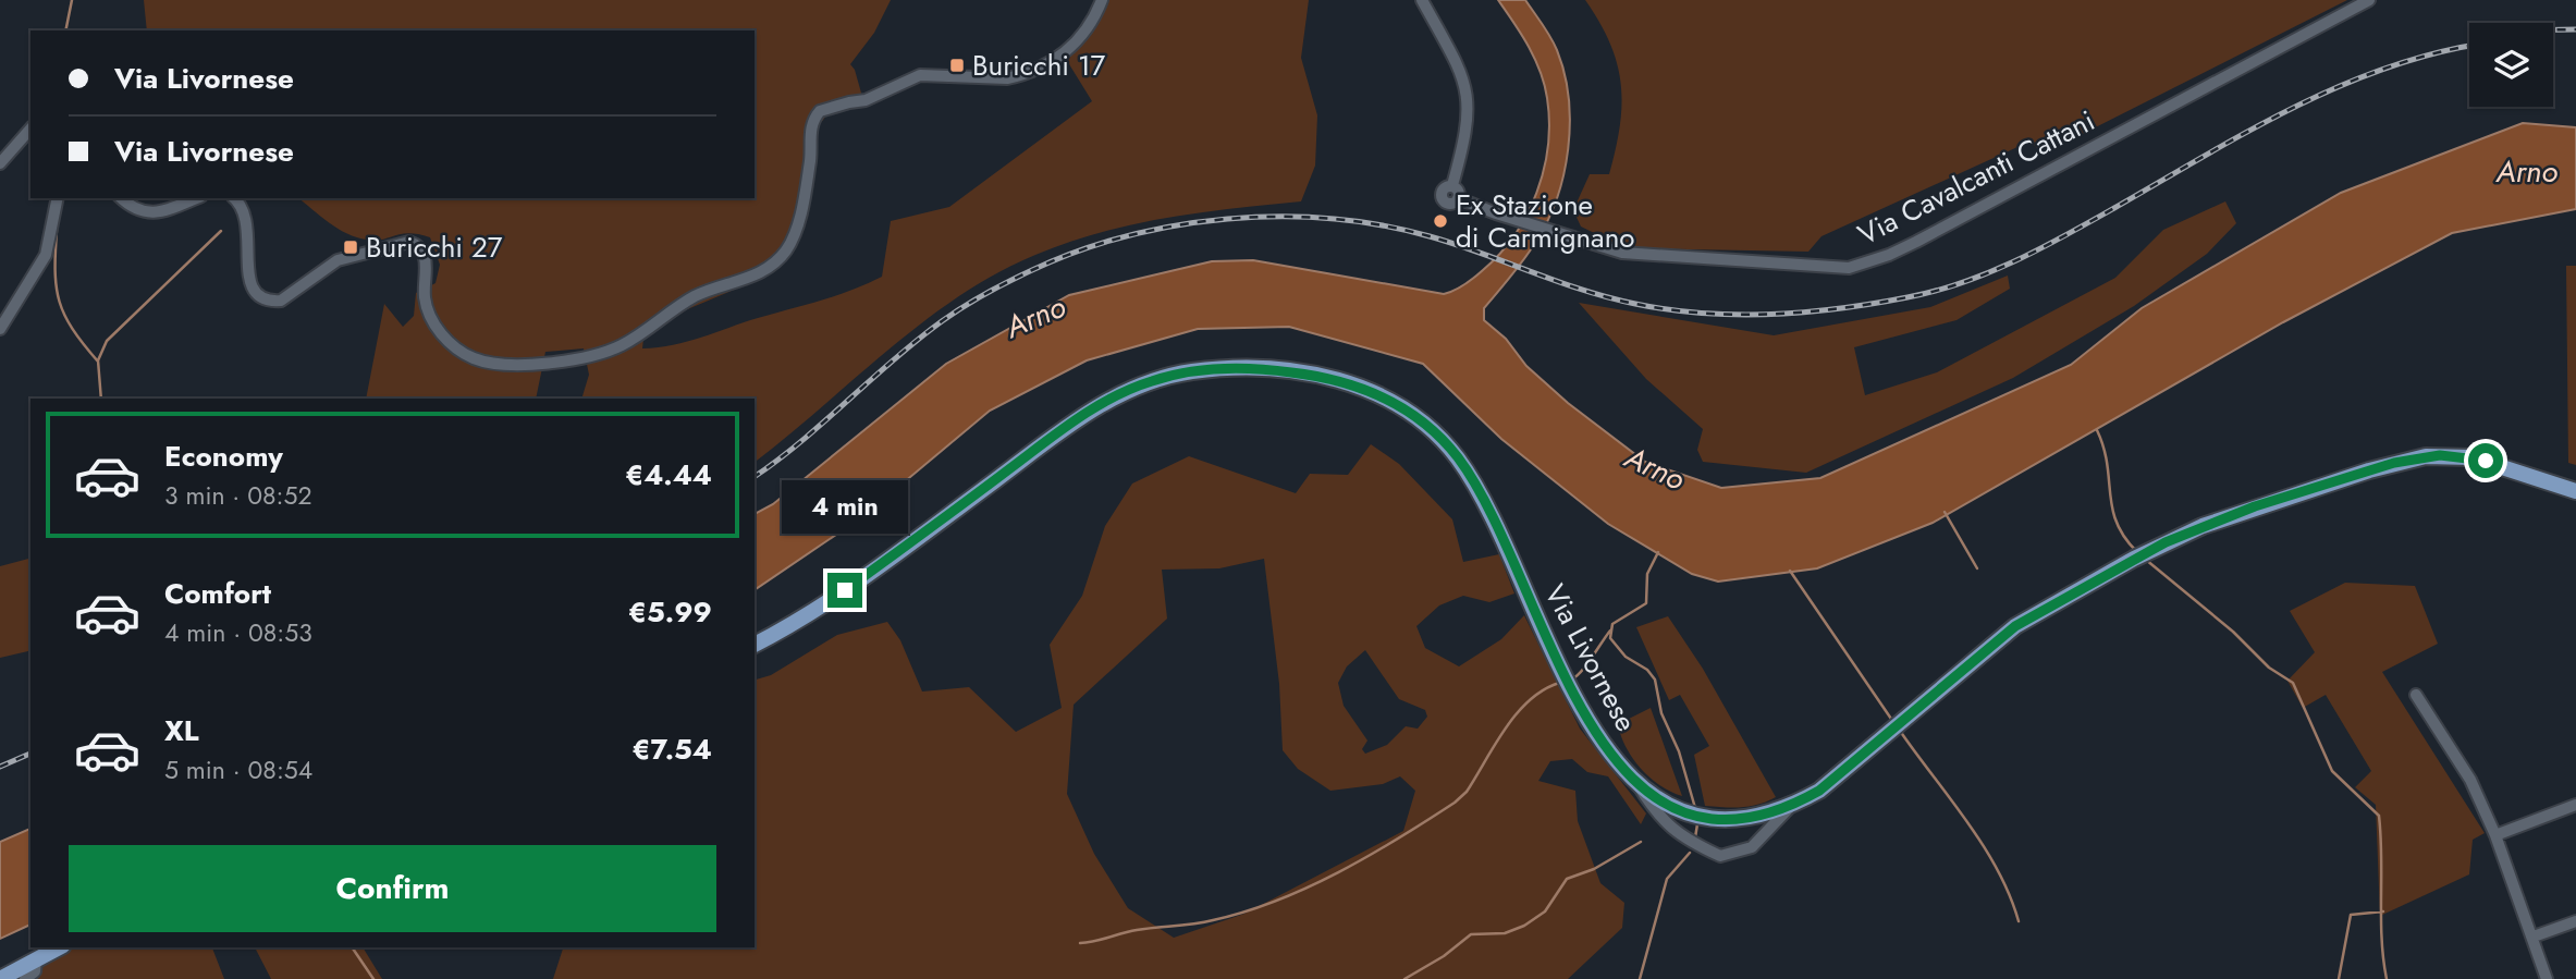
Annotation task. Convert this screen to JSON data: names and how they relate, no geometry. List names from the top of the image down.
{
  "streets": {
    "main road": ["Via Livornese"],
    "street": ["Via Cavalcanti Cattani"]
  },
  "water": ["Arno"],
  "places": {
    "transit": ["Buricchi 17", "Buricchi 27"],
    "other": ["Ex Stazione di Carmignano"]
  },
  "page": {
    "banner": ["Via Livornese", "Via Livornese"],
    "list": [
      {
        "name": "Economy",
        "note": "3 min · 08:52",
        "value": "€4.44"
      },
      {
        "name": "Comfort",
        "note": "4 min · 08:53",
        "value": "€5.99"
      },
      {
        "name": "XL",
        "note": "5 min · 08:54",
        "value": "€7.54"
      }
    ],
    "bubble": "4 min",
    "buttons": "Confirm"
  }
}
